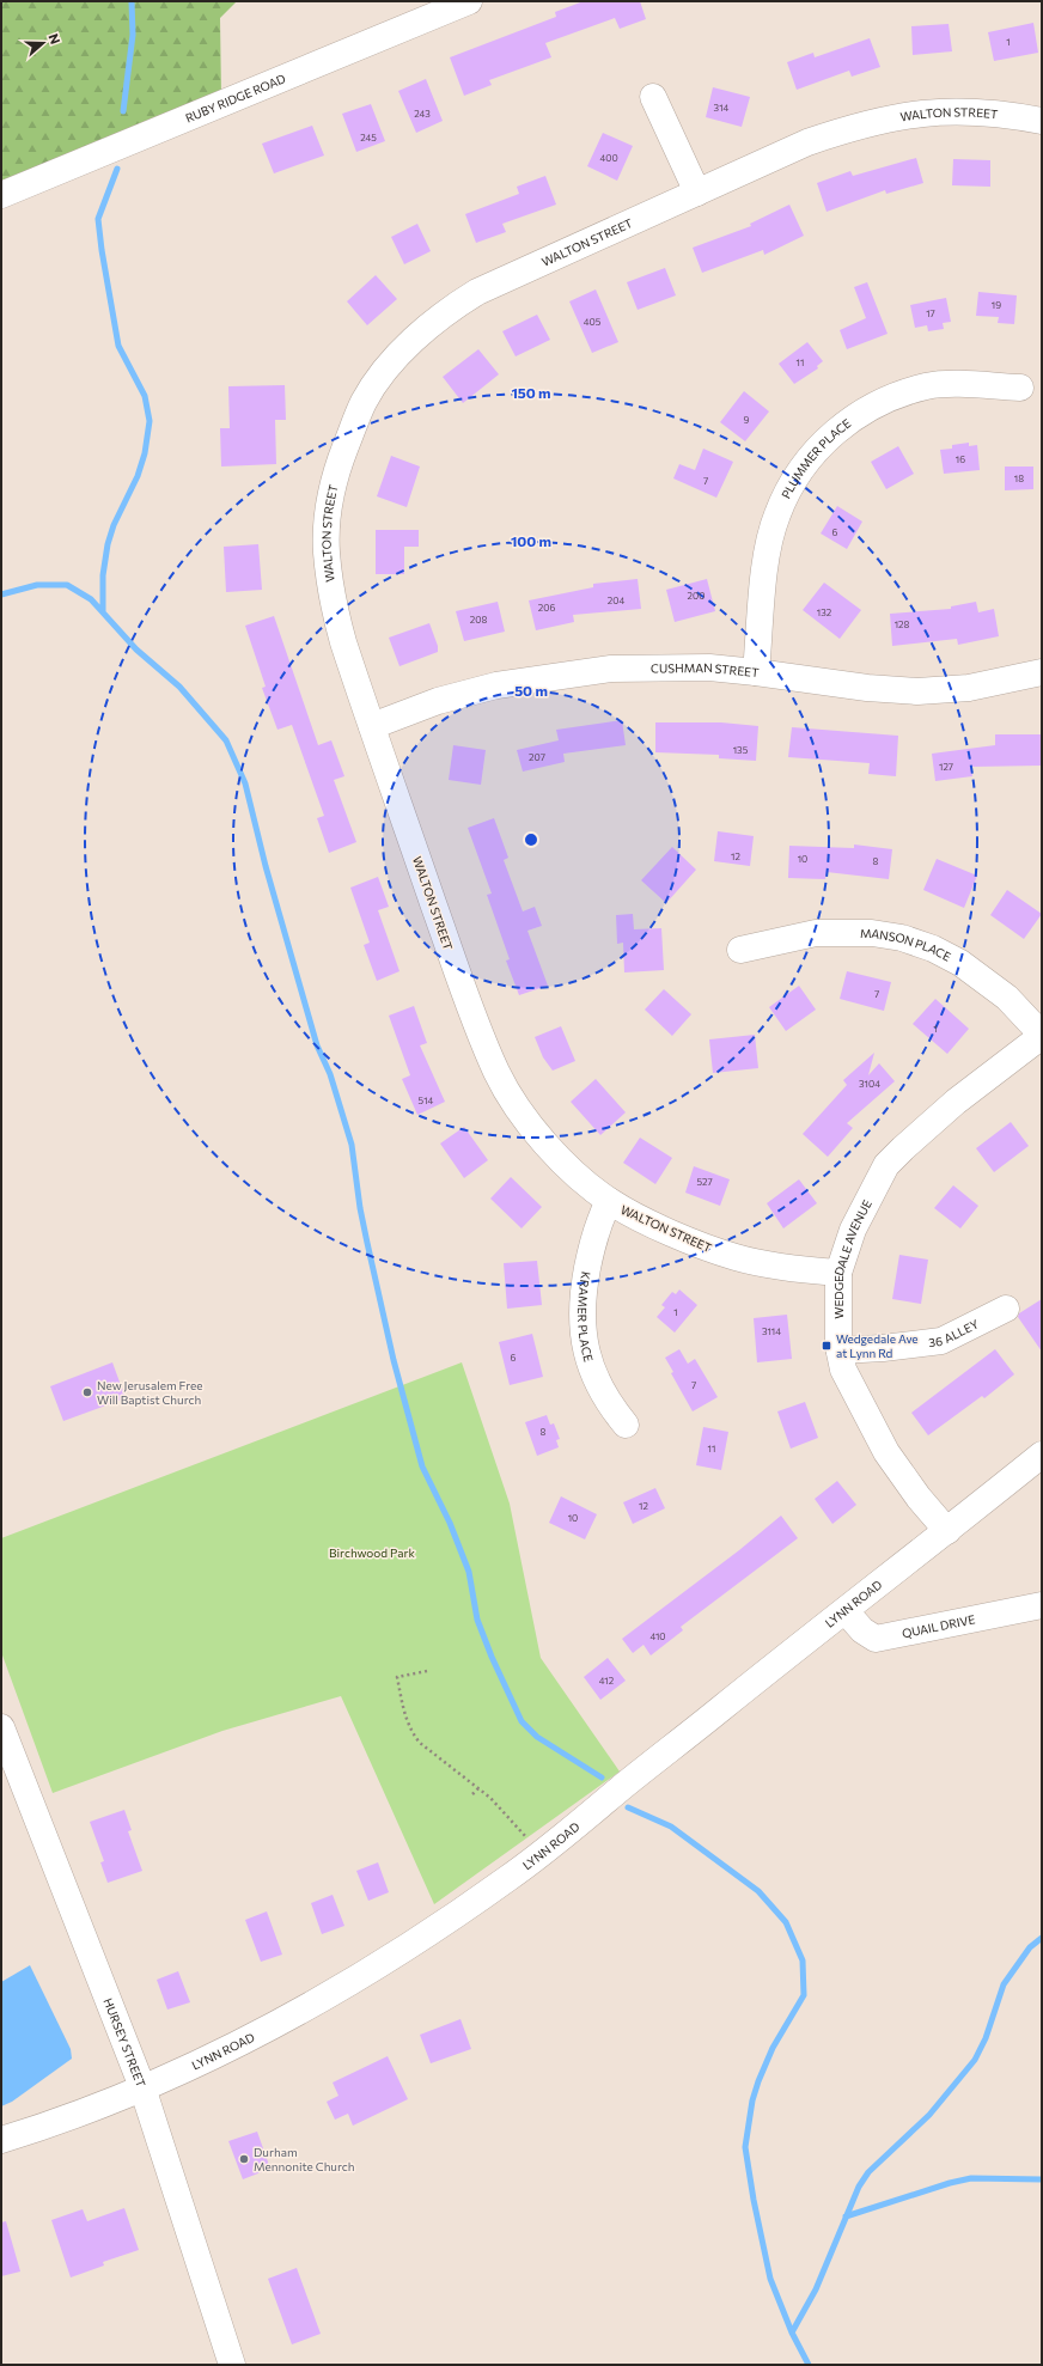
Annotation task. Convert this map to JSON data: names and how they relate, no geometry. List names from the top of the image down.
{
  "streets": {
    "street": [
      "RUBY RIDGE ROAD",
      "WALTON STREET",
      "PLUMMER PLACE",
      "CUSHMAN STREET",
      "MANSON PLACE",
      "WEDGEDALE AVENUE",
      "KRAMER PLACE",
      "36 ALLEY",
      "LYNN ROAD",
      "QUAIL DRIVE",
      "HURSEY STREET"
    ]
  },
  "crossings": [
    ["WALTON STREET", "CUSHMAN STREET"],
    ["WALTON STREET", "WEDGEDALE AVENUE"],
    ["WALTON STREET", "KRAMER PLACE"],
    ["PLUMMER PLACE", "CUSHMAN STREET"],
    ["MANSON PLACE", "WEDGEDALE AVENUE"],
    ["WEDGEDALE AVENUE", "36 ALLEY"],
    ["WEDGEDALE AVENUE", "LYNN ROAD"],
    ["LYNN ROAD", "QUAIL DRIVE"],
    ["LYNN ROAD", "HURSEY STREET"]
  ],
  "parks": ["Birchwood Park"],
  "places": {
    "transit": ["Wedgedale Ave at Lynn Rd"],
    "other": ["New Jerusalem Free Will Baptist Church", "Durham Mennonite Church"]
  },
  "house_numbers": [
    "1",
    "314",
    "243",
    "245",
    "400",
    "19",
    "17",
    "405",
    "11",
    "9",
    "16",
    "18",
    "7",
    "6",
    "200",
    "204",
    "206",
    "132",
    "208",
    "128",
    "135",
    "207",
    "127",
    "12",
    "10",
    "8",
    "7",
    "1",
    "3104",
    "514",
    "527",
    "1",
    "3114",
    "6",
    "7",
    "8",
    "11",
    "12",
    "10",
    "410",
    "412"
  ],
  "north": "right",
  "rings": ["150 m", "100 m", "50 m"]
}
